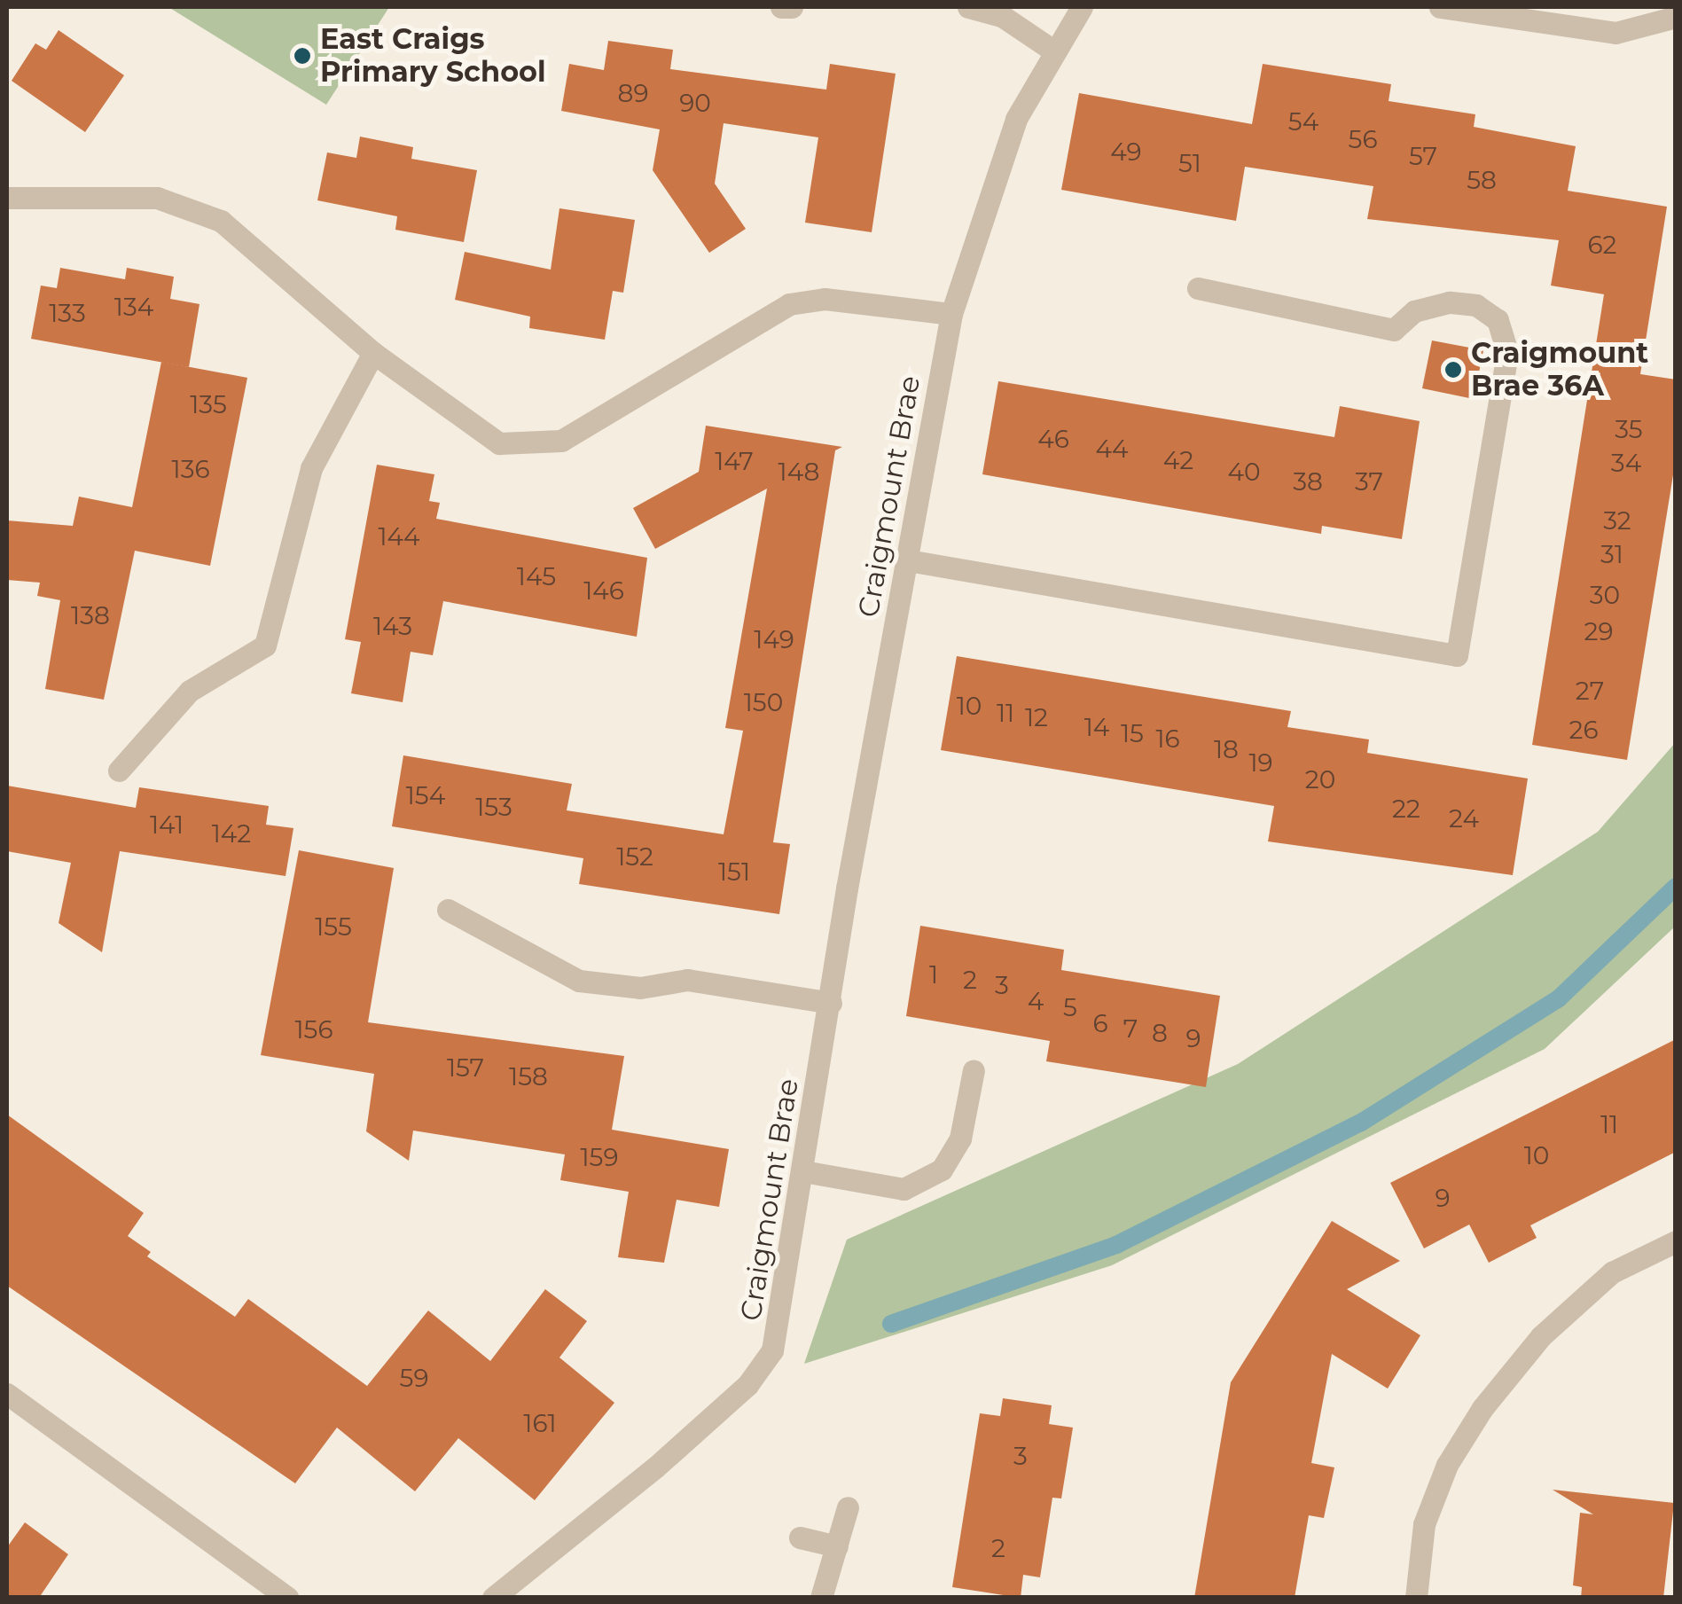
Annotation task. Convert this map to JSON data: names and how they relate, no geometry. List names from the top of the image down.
{
  "streets": {
    "street": ["Craigmount Brae"]
  },
  "places": ["East Craigs Primary School", "Craigmount Brae 36A"],
  "house_numbers": [
    "89",
    "90",
    "54",
    "56",
    "49",
    "57",
    "51",
    "58",
    "62",
    "134",
    "133",
    "135",
    "35",
    "46",
    "44",
    "42",
    "147",
    "34",
    "136",
    "148",
    "40",
    "38",
    "37",
    "32",
    "144",
    "31",
    "145",
    "146",
    "30",
    "138",
    "143",
    "29",
    "149",
    "27",
    "150",
    "10",
    "11",
    "12",
    "14",
    "26",
    "15",
    "16",
    "18",
    "19",
    "20",
    "154",
    "153",
    "22",
    "24",
    "141",
    "142",
    "152",
    "151",
    "155",
    "1",
    "2",
    "3",
    "4",
    "5",
    "6",
    "7",
    "156",
    "8",
    "9",
    "157",
    "158",
    "11",
    "10",
    "159",
    "9",
    "59",
    "161",
    "3",
    "2"
  ]
}
